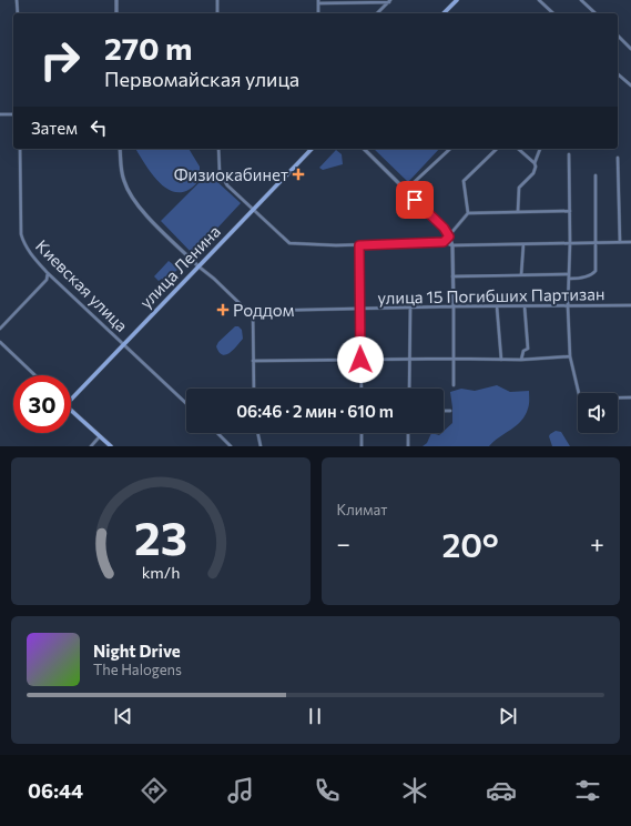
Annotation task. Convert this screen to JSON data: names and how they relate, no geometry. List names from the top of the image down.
{
  "streets": {
    "main road": ["улица Ленина"],
    "street": ["Киевская улица", "улица 15 Погибших Партизан"]
  },
  "crossings": [
    ["улица Ленина", "Киевская улица"]
  ],
  "places": {
    "health": ["Физиокабинет", "Роддом"]
  },
  "page": {
    "turn": ["270 m", "Первомайская улица"],
    "then": "Затем",
    "limit": "30",
    "trip": "06:46 · 2 мин · 610 m",
    "tile": "Климат",
    "heat": ["−", "20°", "+"],
    "song": ["Night Drive", "The Halogens"],
    "tabs": "06:44",
    "gauge": ["23", "km/h"]
  }
}
